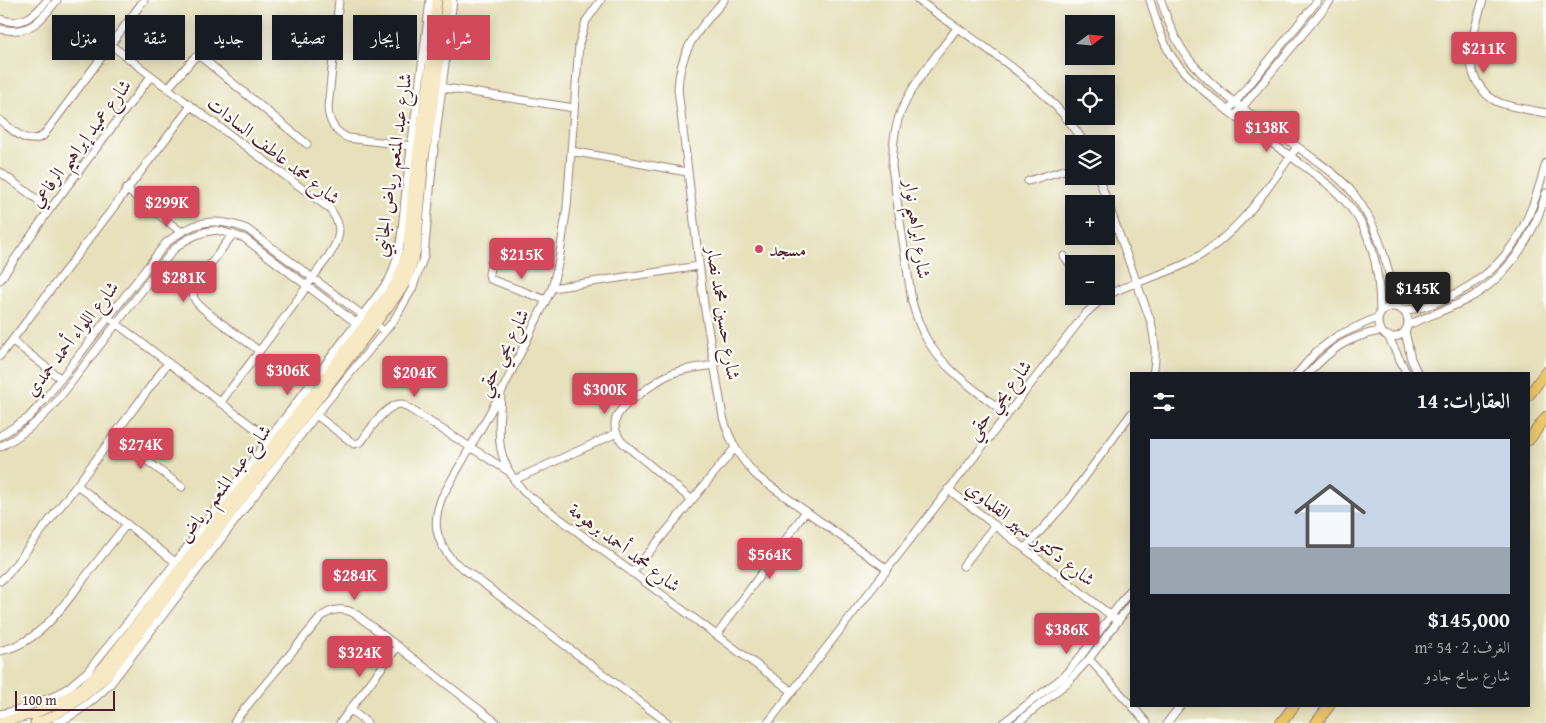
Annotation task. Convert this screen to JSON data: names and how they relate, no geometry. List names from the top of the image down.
{
  "streets": {
    "street": [
      "شارع عميد إبراهيم الرفاعي",
      "شارع محمد عاطف السادات",
      "شارع عبد المنعم رياض الجانبي",
      "شارع ابراهيم نوار",
      "شارع حسين محمد نصار",
      "شارع اللواء أحمد حمدي",
      "شارع يحي حقي",
      "شارع عبد المنعم رياض",
      "شارع دكتور سهير القلماوي",
      "شارع محمد أحمد برهومة"
    ]
  },
  "crossings": [
    ["شارع عميد إبراهيم الرفاعي", "شارع محمد عاطف السادات"],
    ["شارع محمد عاطف السادات", "شارع اللواء أحمد حمدي"],
    ["شارع عبد المنعم رياض الجانبي", "شارع اللواء أحمد حمدي"],
    ["شارع عبد المنعم رياض الجانبي", "شارع عبد المنعم رياض"],
    ["شارع ابراهيم نوار", "شارع يحي حقي"],
    ["شارع حسين محمد نصار", "شارع يحي حقي"],
    ["شارع اللواء أحمد حمدي", "شارع عبد المنعم رياض"],
    ["شارع يحي حقي", "شارع دكتور سهير القلماوي"],
    ["شارع يحي حقي", "شارع محمد أحمد برهومة"]
  ],
  "places": ["مسجد"],
  "scale_bar": "100 m",
  "north": "right",
  "page": {
    "map_buttons": ["+", "−"],
    "chip": [
      "شراء",
      "إيجار",
      "تصفية",
      "جديد",
      "شقة",
      "منزل"
    ],
    "price": [
      "$211K",
      "$138K",
      "$299K",
      "$215K",
      "$281K",
      "$145K",
      "$306K",
      "$204K",
      "$300K",
      "$274K",
      "$564K",
      "$284K",
      "$386K",
      "$324K"
    ],
    "heading": "العقارات: 14",
    "list": [
      {
        "name": "$145,000",
        "note": "الغرف: 2 · 54 m² · شارع سامح جادو"
      }
    ],
    "scale": "100 m"
  }
}
